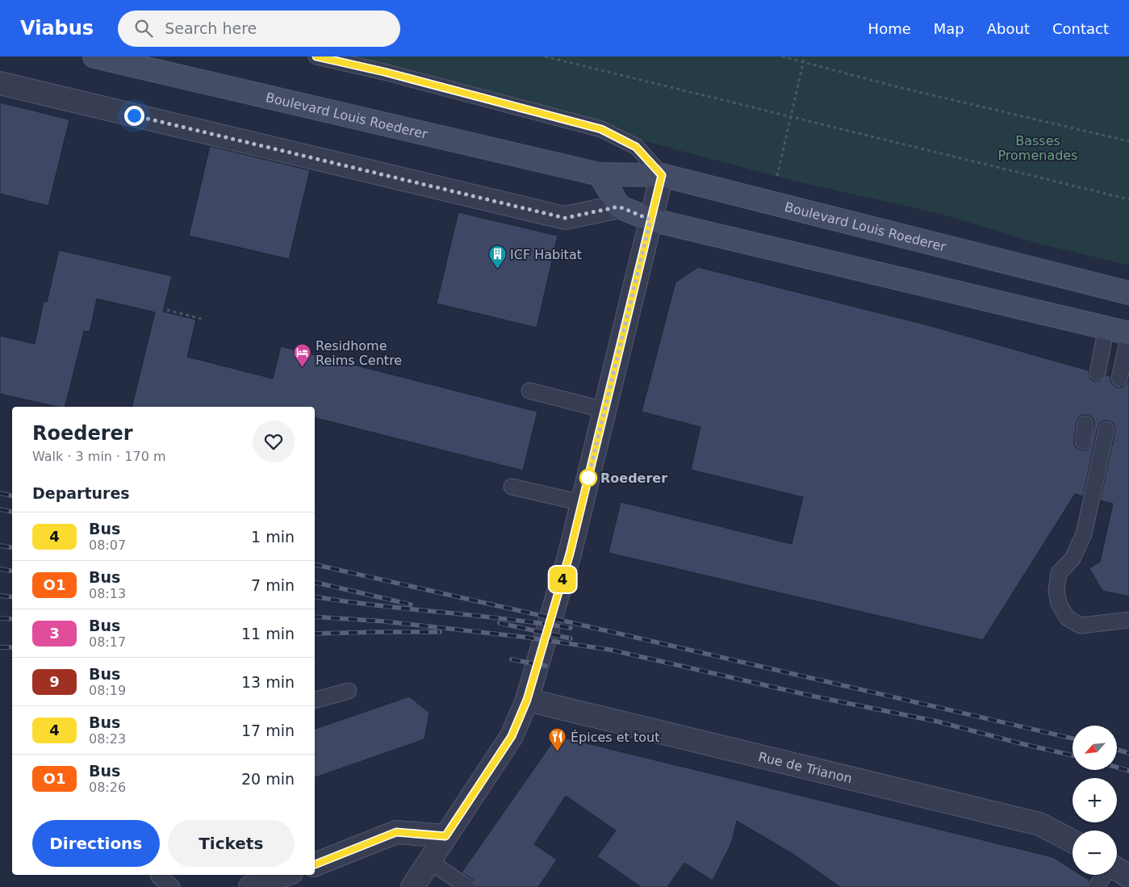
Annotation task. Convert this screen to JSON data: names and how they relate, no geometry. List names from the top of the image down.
{
  "streets": {
    "main road": ["Boulevard Louis Roederer"],
    "street": ["Rue de Trianon"]
  },
  "parks": ["Basses Promenades"],
  "places": {
    "building": ["ICF Habitat"],
    "hotel": ["Residhome Reims Centre"],
    "other": ["Roederer"],
    "restaurant": ["Épices et tout"]
  },
  "lines": ["bus line 4"],
  "north": "bottom left",
  "page": {
    "header": "Viabus",
    "search": "Search here",
    "nav": [
      "Home",
      "Map",
      "About",
      "Contact"
    ],
    "on_map": "4",
    "heading": [
      ["Roederer", "Walk · 3 min · 170 m"],
      "Departures"
    ],
    "list": [
      {
        "mark": "4",
        "name": "Bus",
        "note": "08:07",
        "value": "1 min"
      },
      {
        "mark": "O1",
        "name": "Bus",
        "note": "08:13",
        "value": "7 min"
      },
      {
        "mark": "3",
        "name": "Bus",
        "note": "08:17",
        "value": "11 min"
      },
      {
        "mark": "9",
        "name": "Bus",
        "note": "08:19",
        "value": "13 min"
      },
      {
        "mark": "4",
        "name": "Bus",
        "note": "08:23",
        "value": "17 min"
      },
      {
        "mark": "O1",
        "name": "Bus",
        "note": "08:26",
        "value": "20 min"
      }
    ],
    "map_buttons": ["+", "−"],
    "buttons": ["Directions", "Tickets"]
  }
}
